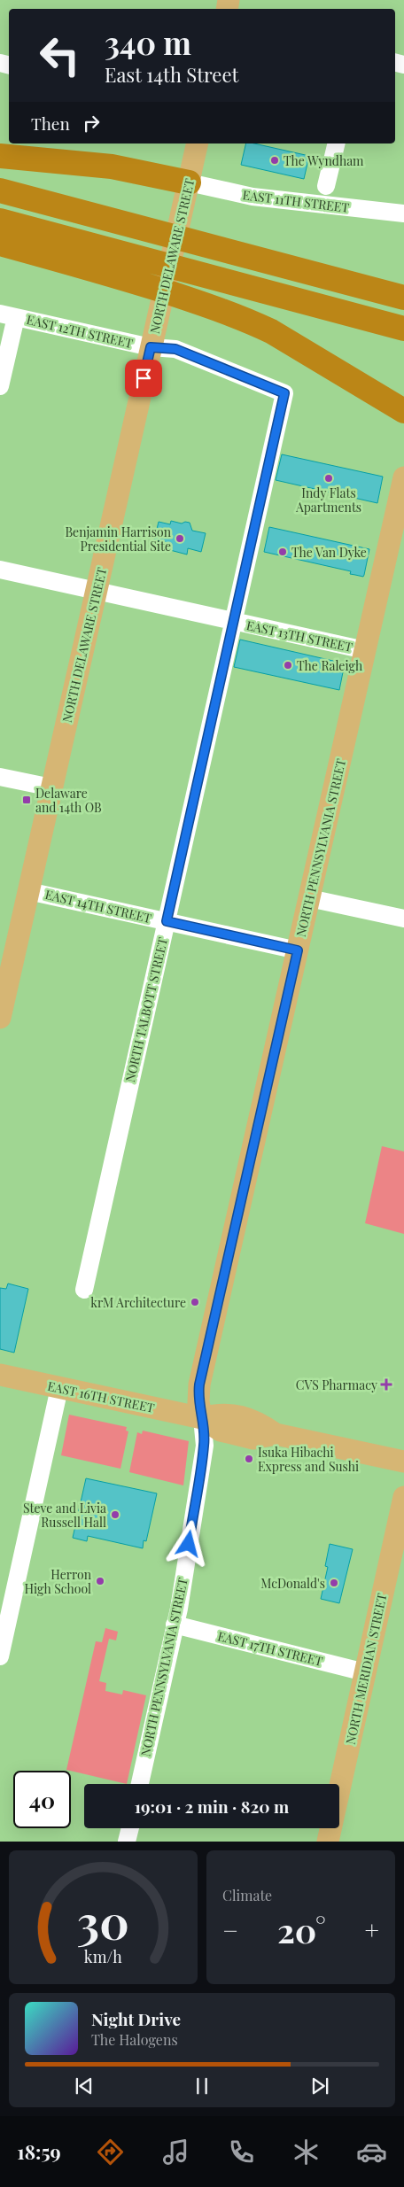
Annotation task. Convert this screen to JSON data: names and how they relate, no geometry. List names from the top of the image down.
{
  "streets": {
    "main road": [
      "NORTH DELAWARE STREET",
      "NORTH PENNSYLVANIA STREET",
      "EAST 16TH STREET",
      "NORTH MERIDIAN STREET"
    ],
    "street": [
      "EAST 11TH STREET",
      "EAST 12TH STREET",
      "EAST 13TH STREET",
      "EAST 14TH STREET",
      "NORTH TALBOTT STREET",
      "EAST 17TH STREET"
    ]
  },
  "crossings": [
    ["EAST 11TH STREET", "NORTH DELAWARE STREET"],
    ["NORTH DELAWARE STREET", "EAST 12TH STREET"],
    ["NORTH DELAWARE STREET", "EAST 13TH STREET"],
    ["NORTH DELAWARE STREET", "EAST 14TH STREET"],
    ["EAST 12TH STREET", "NORTH TALBOTT STREET"],
    ["EAST 13TH STREET", "NORTH PENNSYLVANIA STREET"],
    ["EAST 13TH STREET", "NORTH TALBOTT STREET"],
    ["NORTH PENNSYLVANIA STREET", "EAST 14TH STREET"],
    ["NORTH PENNSYLVANIA STREET", "EAST 16TH STREET"],
    ["NORTH PENNSYLVANIA STREET", "EAST 17TH STREET"],
    ["EAST 14TH STREET", "NORTH TALBOTT STREET"],
    ["EAST 17TH STREET", "NORTH MERIDIAN STREET"]
  ],
  "places": {
    "other": [
      "The Wyndham",
      "Indy Flats Apartments",
      "Benjamin Harrison Presidential Site",
      "The Van Dyke",
      "The Raleigh",
      "krM Architecture",
      "Isuka Hibachi Express and Sushi",
      "Steve and Livia Russell Hall",
      "Herron High School",
      "McDonald's"
    ],
    "transit": ["Delaware and 14th OB"],
    "health": ["CVS Pharmacy"]
  },
  "page": {
    "turn": ["340 m", "East 14th Street"],
    "then": "Then",
    "limit": "40",
    "trip": "19:01 · 2 min · 820 m",
    "tile": "Climate",
    "heat": ["−", "20°", "+"],
    "song": ["Night Drive", "The Halogens"],
    "tabs": "18:59",
    "gauge": ["30", "km/h"]
  }
}
